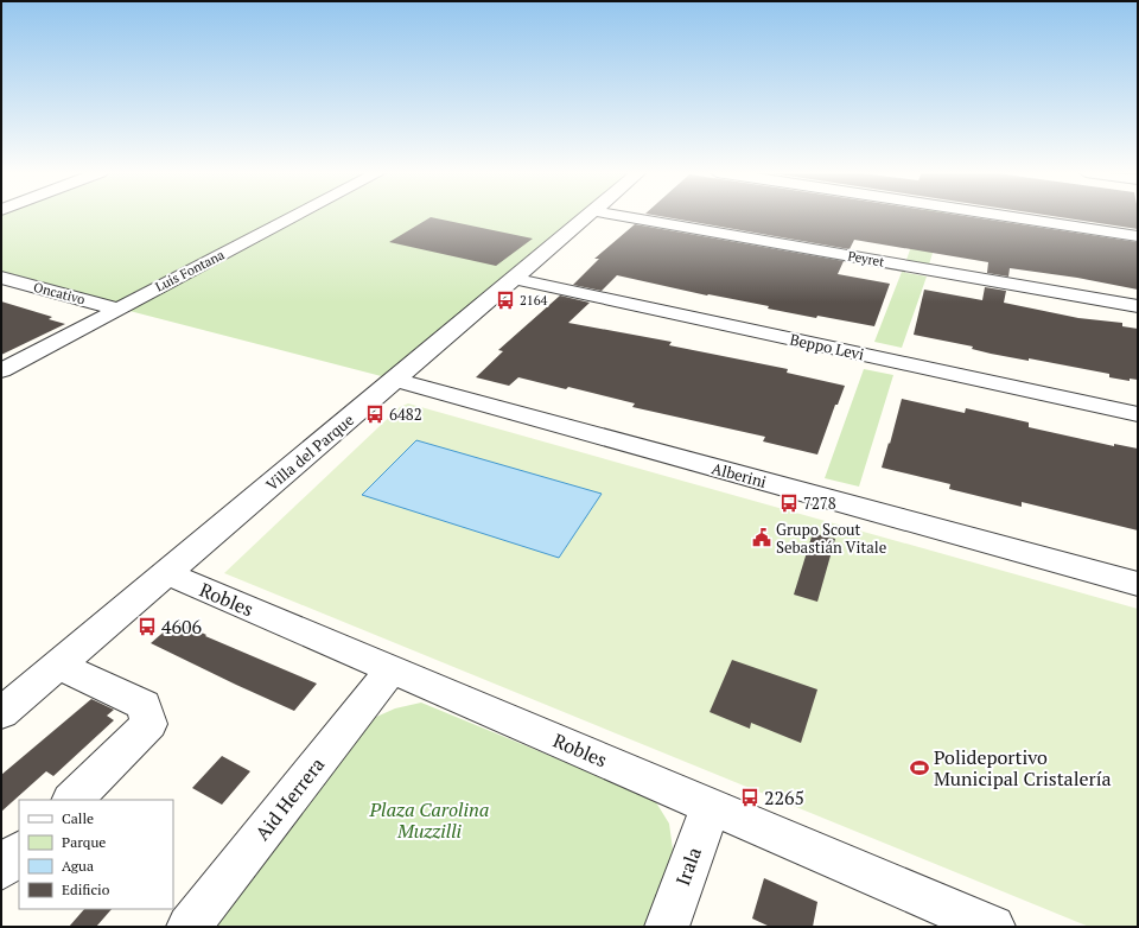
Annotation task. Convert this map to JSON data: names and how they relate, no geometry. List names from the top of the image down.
{
  "streets": {
    "street": [
      "Peyret",
      "Luis Fontana",
      "Oncativo",
      "Beppo Levi",
      "Villa del Parque",
      "Alberini",
      "Robles",
      "Aid Herrera",
      "Irala"
    ]
  },
  "crossings": [
    ["Luis Fontana", "Oncativo"],
    ["Beppo Levi", "Villa del Parque"],
    ["Villa del Parque", "Alberini"],
    ["Villa del Parque", "Robles"],
    ["Robles", "Aid Herrera"],
    ["Robles", "Irala"]
  ],
  "parks": ["Plaza Carolina Muzzilli"],
  "places": {
    "bus stop": [
      "2164",
      "6482",
      "7278",
      "4606",
      "2265"
    ],
    "public building": ["Grupo Scout Sebastián Vitale"],
    "sports": ["Polideportivo Municipal Cristalería"]
  },
  "legend": [
    "Calle",
    "Parque",
    "Agua",
    "Edificio"
  ]
}
